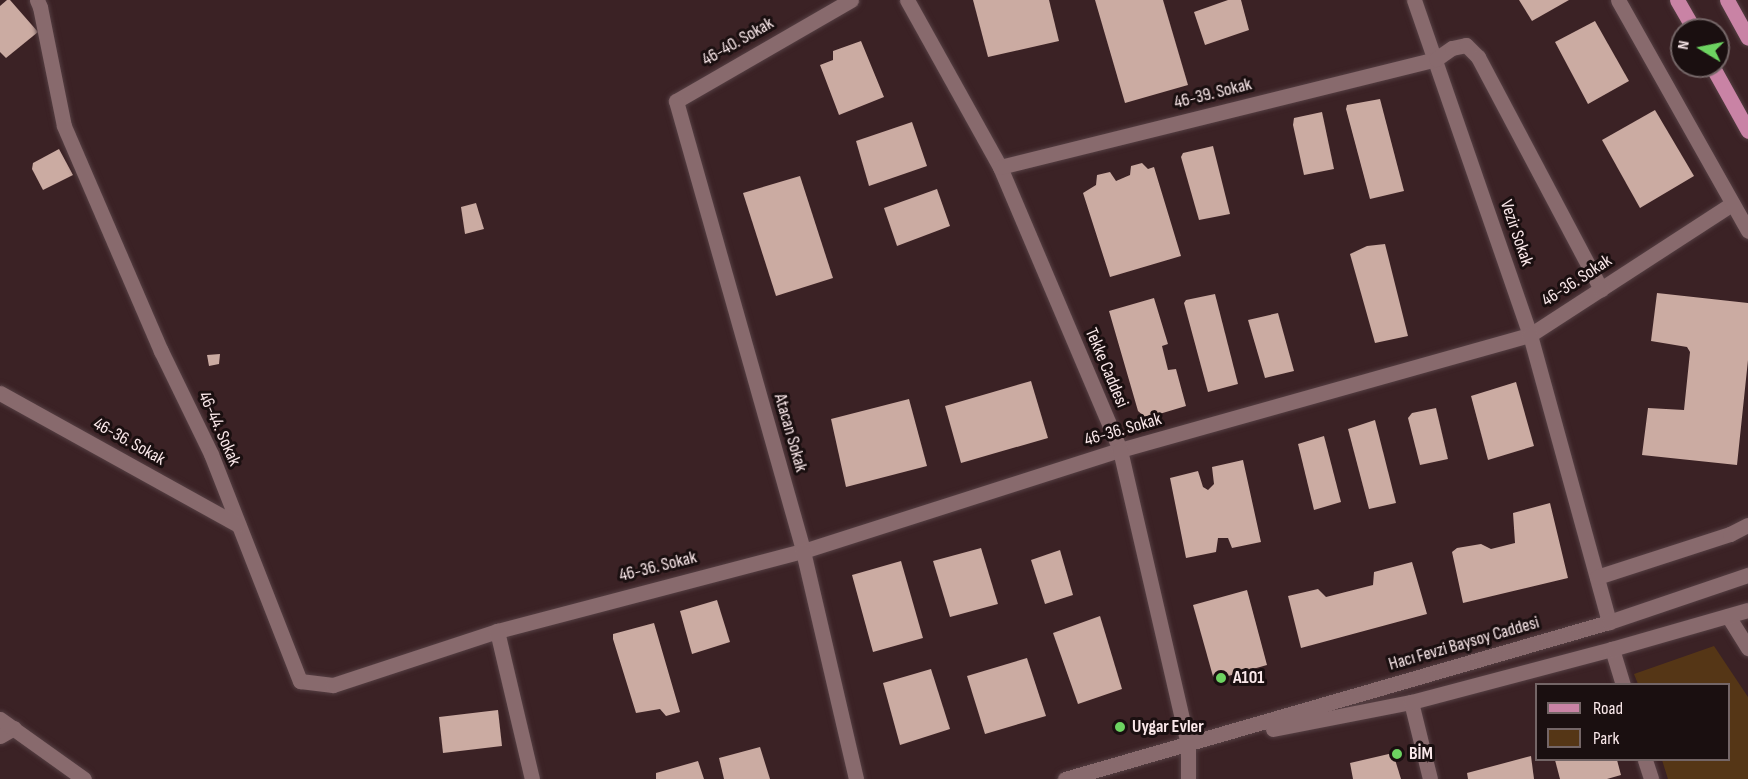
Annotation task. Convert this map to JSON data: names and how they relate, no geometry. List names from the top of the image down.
{
  "streets": {
    "street": [
      "46-40. Sokak",
      "46-39. Sokak",
      "Vezir Sokak",
      "46-36. Sokak",
      "Tekke Caddesi",
      "46-44. Sokak",
      "Atacan Sokak",
      "Hacı Fevzi Baysoy Caddesi"
    ]
  },
  "crossings": [
    ["46-40. Sokak", "Atacan Sokak"],
    ["46-39. Sokak", "Vezir Sokak"],
    ["46-39. Sokak", "46-36. Sokak"],
    ["46-39. Sokak", "Tekke Caddesi"],
    ["Vezir Sokak", "46-36. Sokak"],
    ["Vezir Sokak", "Hacı Fevzi Baysoy Caddesi"],
    ["46-36. Sokak", "Tekke Caddesi"],
    ["46-36. Sokak", "46-44. Sokak"],
    ["46-36. Sokak", "Atacan Sokak"],
    ["Tekke Caddesi", "Hacı Fevzi Baysoy Caddesi"]
  ],
  "places": ["A101", "Uygar Evler", "BİM"],
  "legend": ["Road", "Park"],
  "north": "left"
}
